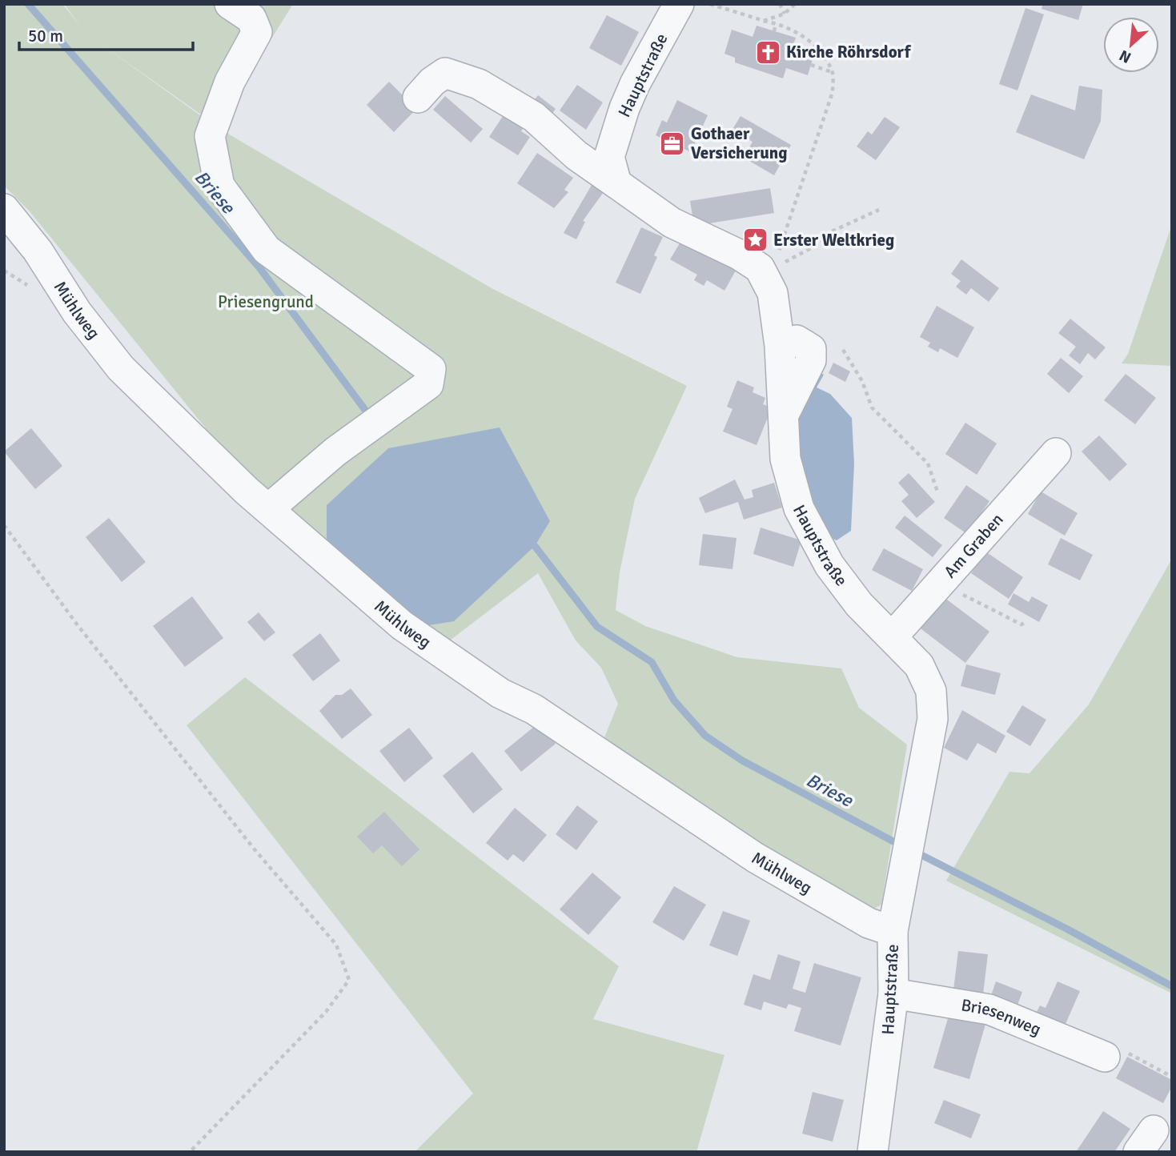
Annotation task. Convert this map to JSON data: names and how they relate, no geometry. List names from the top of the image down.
{
  "streets": {
    "street": [
      "Hauptstraße",
      "Mühlweg",
      "Am Graben",
      "Briesenweg"
    ]
  },
  "crossings": [
    ["Hauptstraße", "Mühlweg"],
    ["Hauptstraße", "Am Graben"],
    ["Hauptstraße", "Briesenweg"]
  ],
  "water": ["Briese"],
  "parks": ["Priesengrund"],
  "places": {
    "church": ["Kirche Röhrsdorf"],
    "office": ["Gothaer Versicherung"],
    "place": ["Erster Weltkrieg"]
  },
  "scale_bar": "50 m",
  "north": "bottom left"
}
